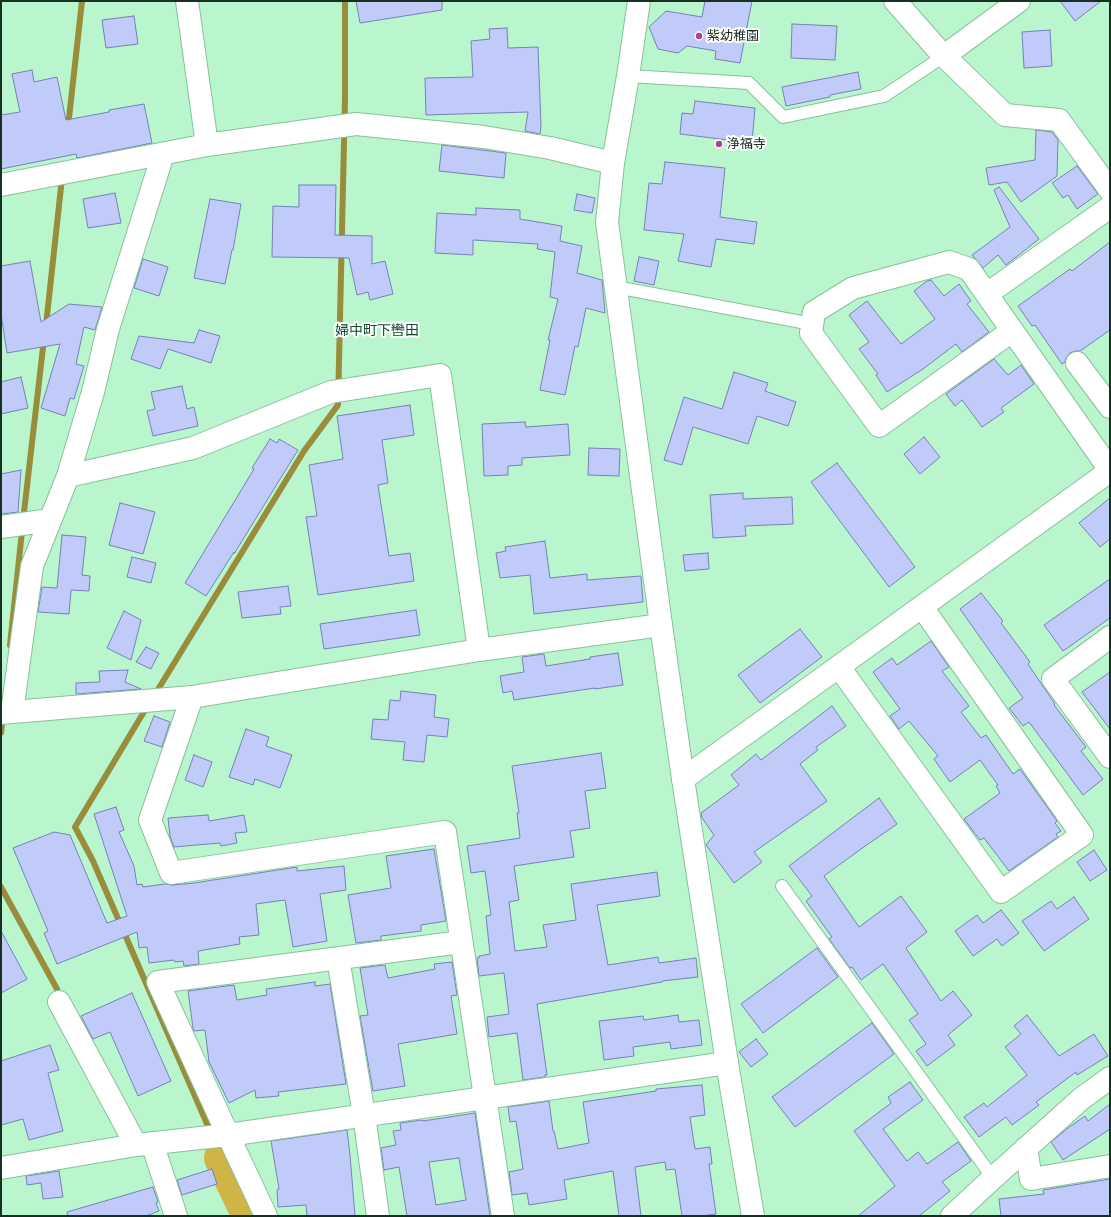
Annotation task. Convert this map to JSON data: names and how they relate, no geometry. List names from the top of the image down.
{
  "districts": ["婦中町下轡田"],
  "places": ["紫幼稚園", "浄福寺"]
}
